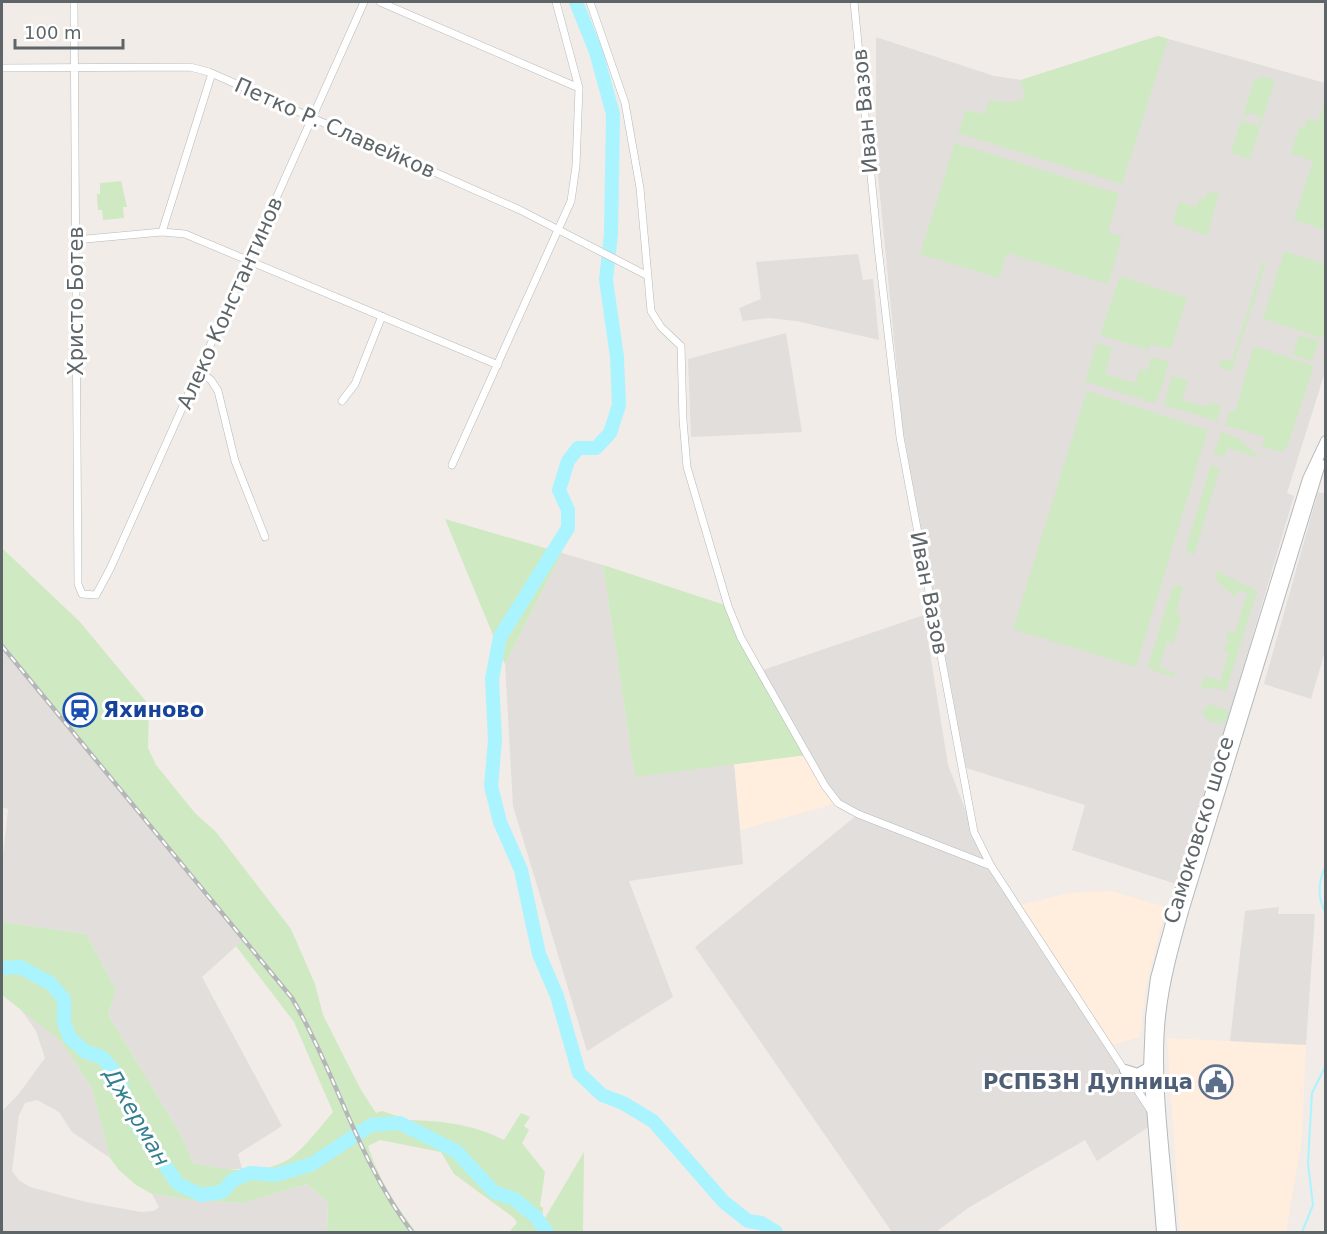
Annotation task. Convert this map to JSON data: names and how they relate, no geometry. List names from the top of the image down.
{
  "streets": {
    "main road": ["Самоковско шосе"],
    "street": [
      "Иван Вазов",
      "Петко Р. Славейков",
      "Христо Ботев",
      "Алеко Константинов"
    ]
  },
  "crossings": [
    ["Иван Вазов", "Самоковско шосе"],
    ["Петко Р. Славейков", "Христо Ботев"],
    ["Петко Р. Славейков", "Алеко Константинов"],
    ["Христо Ботев", "Алеко Константинов"]
  ],
  "water": ["Джерман"],
  "places": {
    "station": ["Яхиново"],
    "public building": ["РСПБЗН Дупница"]
  },
  "scale_bar": "100 m"
}
